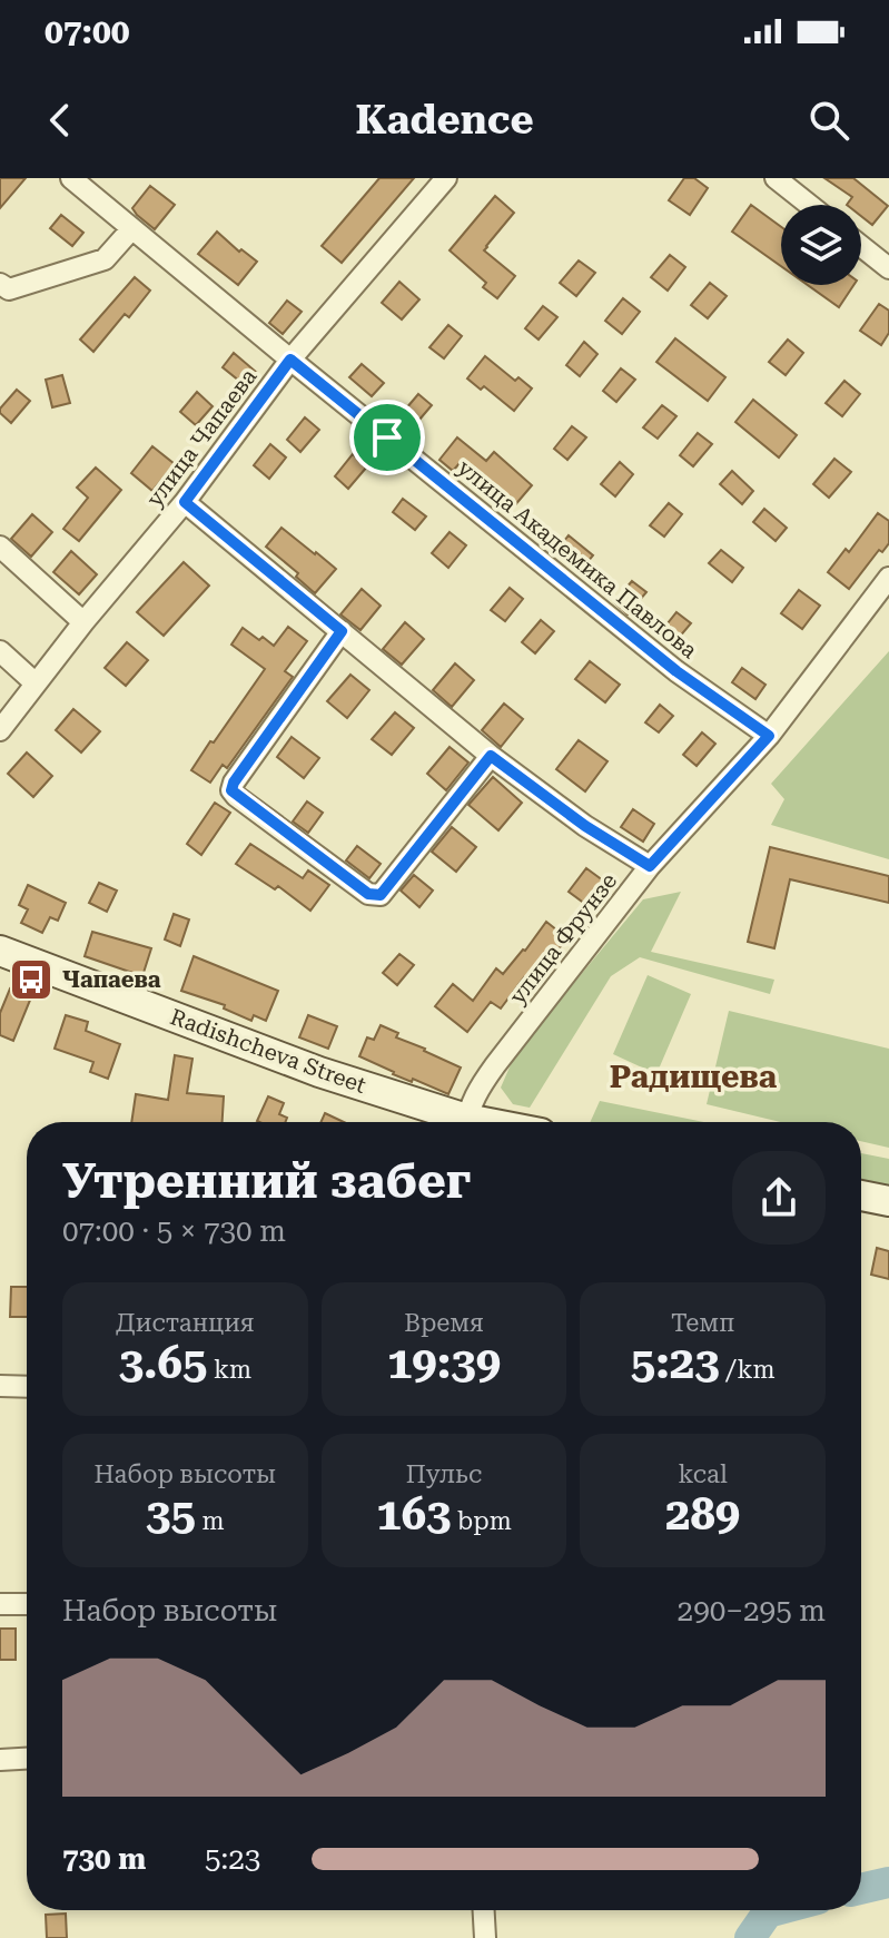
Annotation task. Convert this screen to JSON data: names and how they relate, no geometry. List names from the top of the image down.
{
  "streets": {
    "main road": ["Radishcheva Street"],
    "street": ["улица Чапаева", "улица Академика Павлова", "улица Фрунзе"]
  },
  "crossings": [
    ["улица Чапаева", "улица Академика Павлова"],
    ["улица Академика Павлова", "улица Фрунзе"]
  ],
  "districts": ["Радищева"],
  "places": {
    "bus stop": ["Чапаева"]
  },
  "page": {
    "status": "07:00",
    "header": "Kadence",
    "heading": ["Утренний забег", "07:00 · 5 × 730 m"],
    "stats": [
      ["Дистанция", "3.65 km"],
      ["Время", "19:39"],
      ["Темп", "5:23 /km"],
      ["Набор высоты", "35 m"],
      ["Пульс", "163 bpm"],
      ["kcal", "289"]
    ],
    "chart": ["Набор высоты", "290–295 m"],
    "list": [
      {
        "name": "730 m",
        "note": "5:23"
      }
    ]
  }
}
